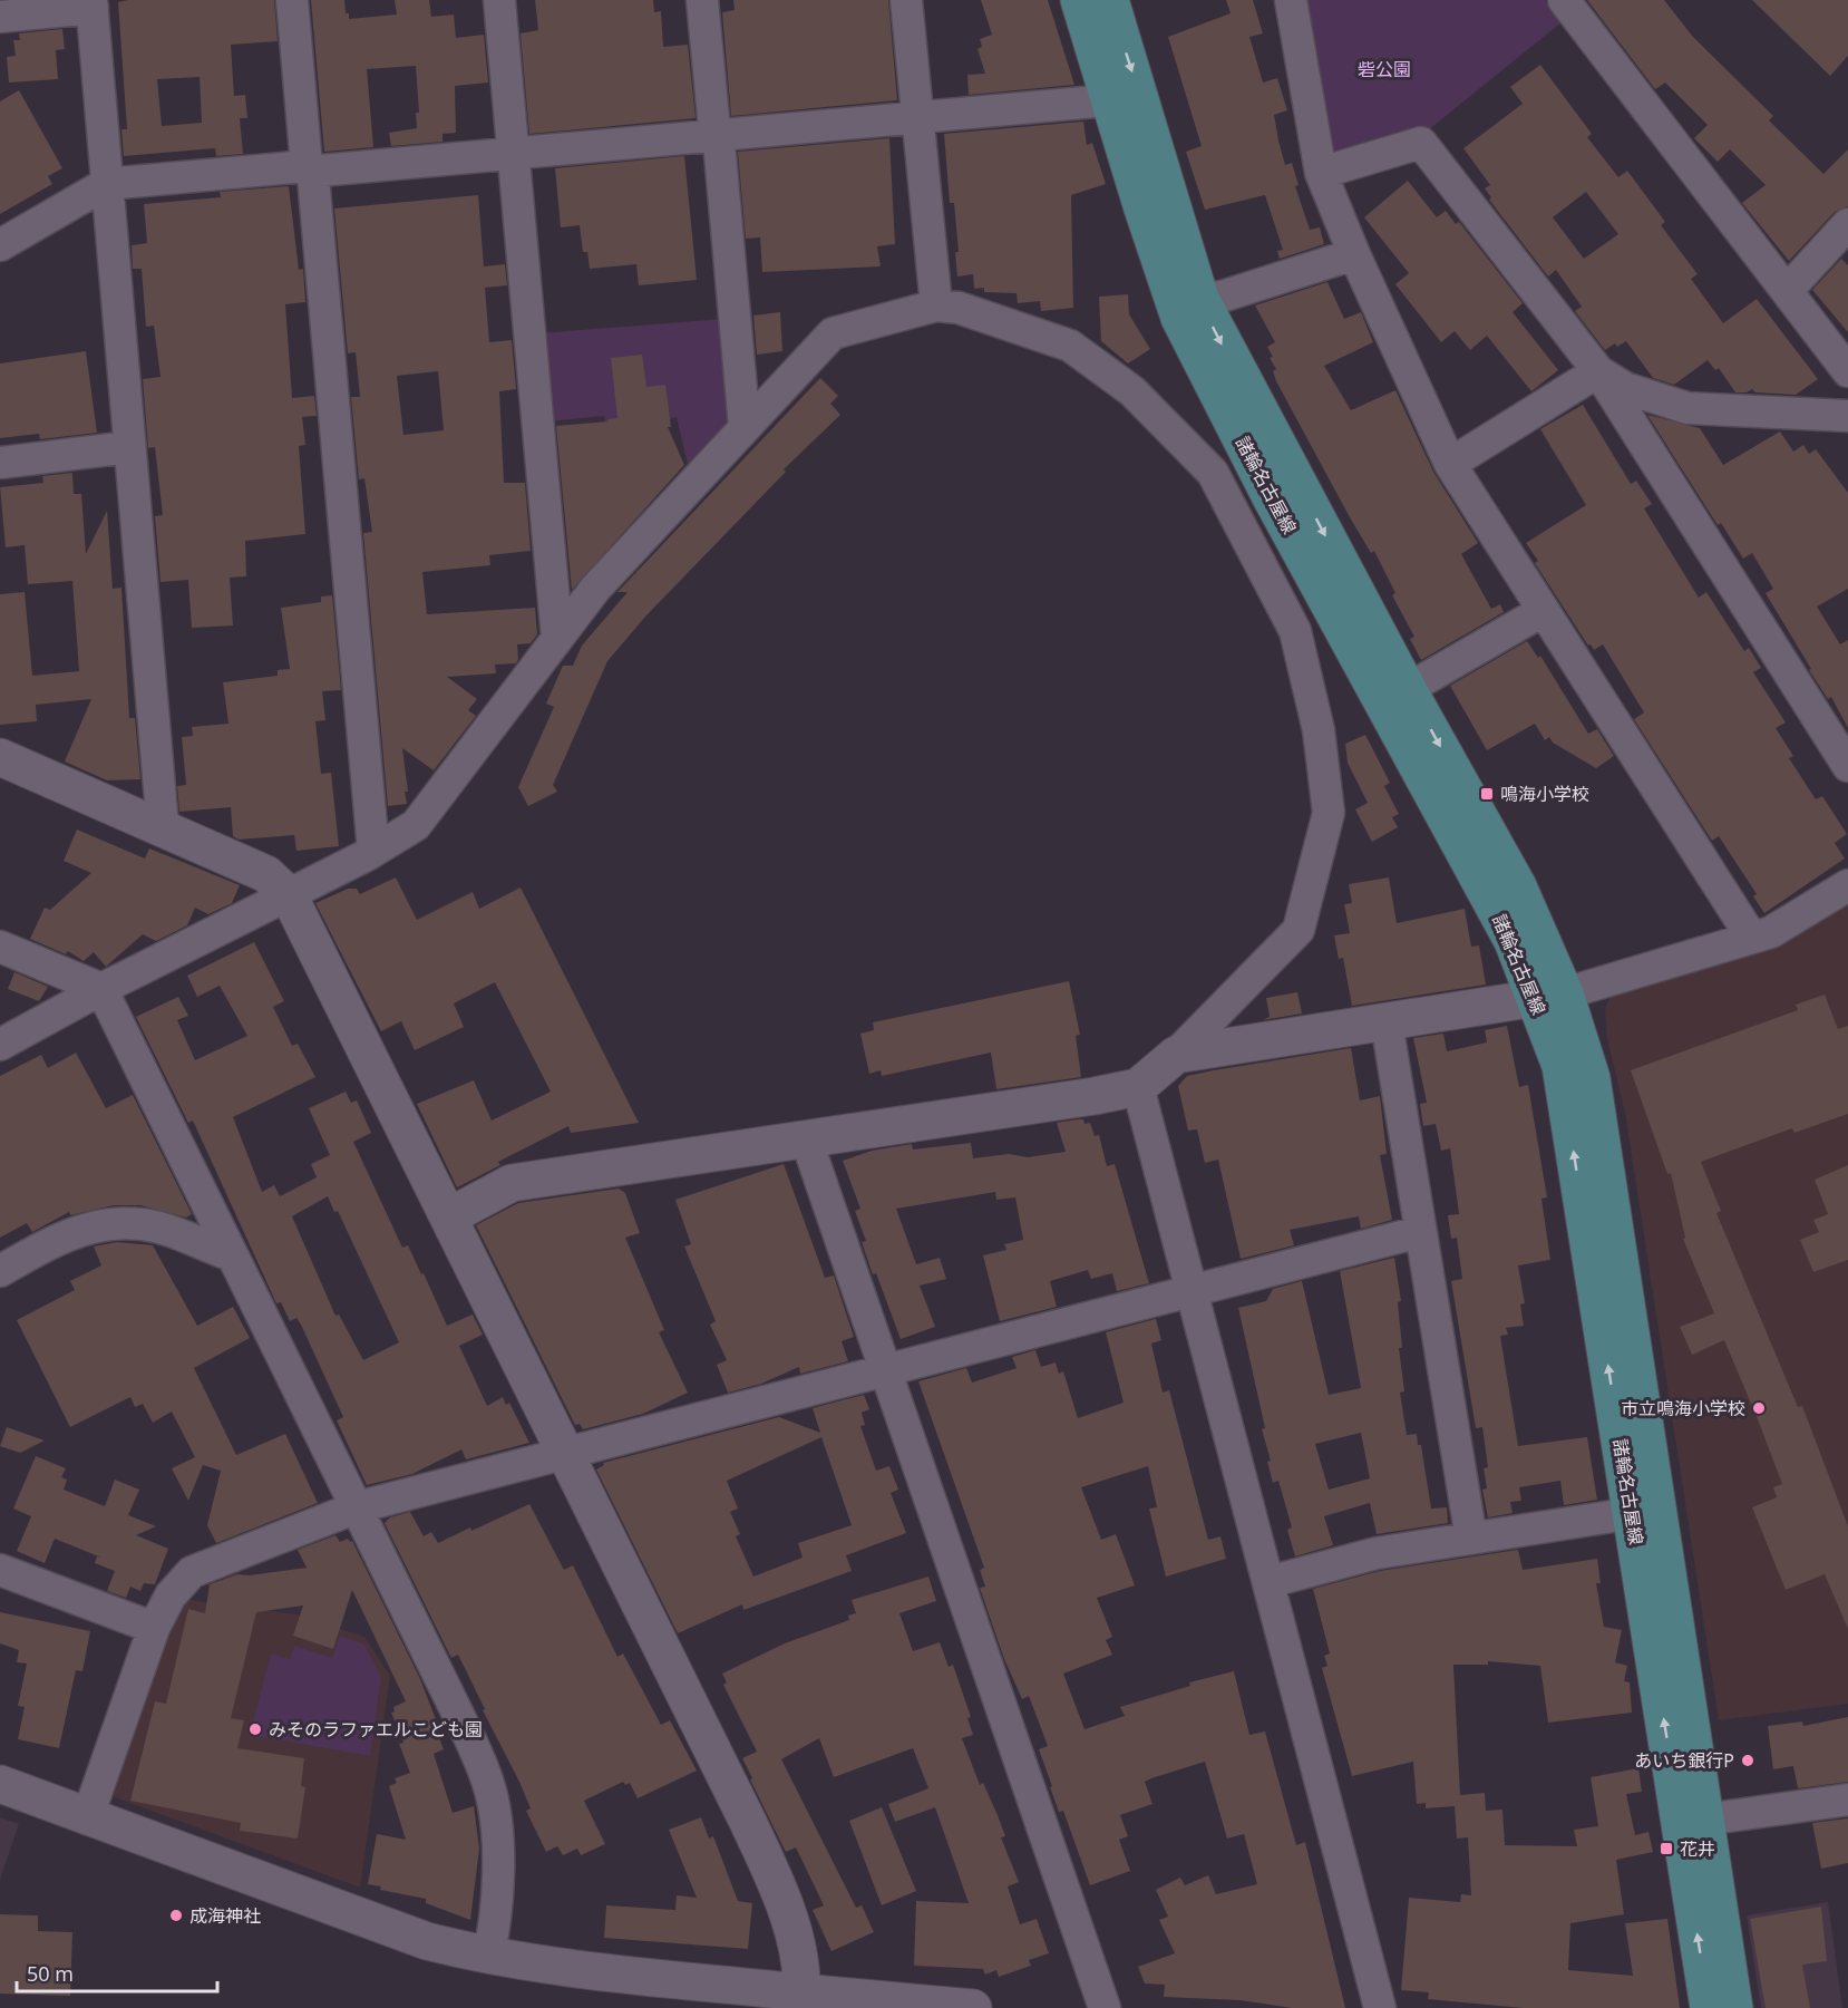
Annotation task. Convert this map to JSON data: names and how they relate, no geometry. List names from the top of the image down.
{
  "streets": {
    "main road": ["諸輪名古屋線"]
  },
  "parks": ["砦公園"],
  "places": {
    "transit": ["鳴海小学校", "花井"],
    "other": [
      "市立鳴海小学校",
      "みそのラファエルこども園",
      "あいち銀行P",
      "成海神社"
    ]
  },
  "scale_bar": "50 m"
}
